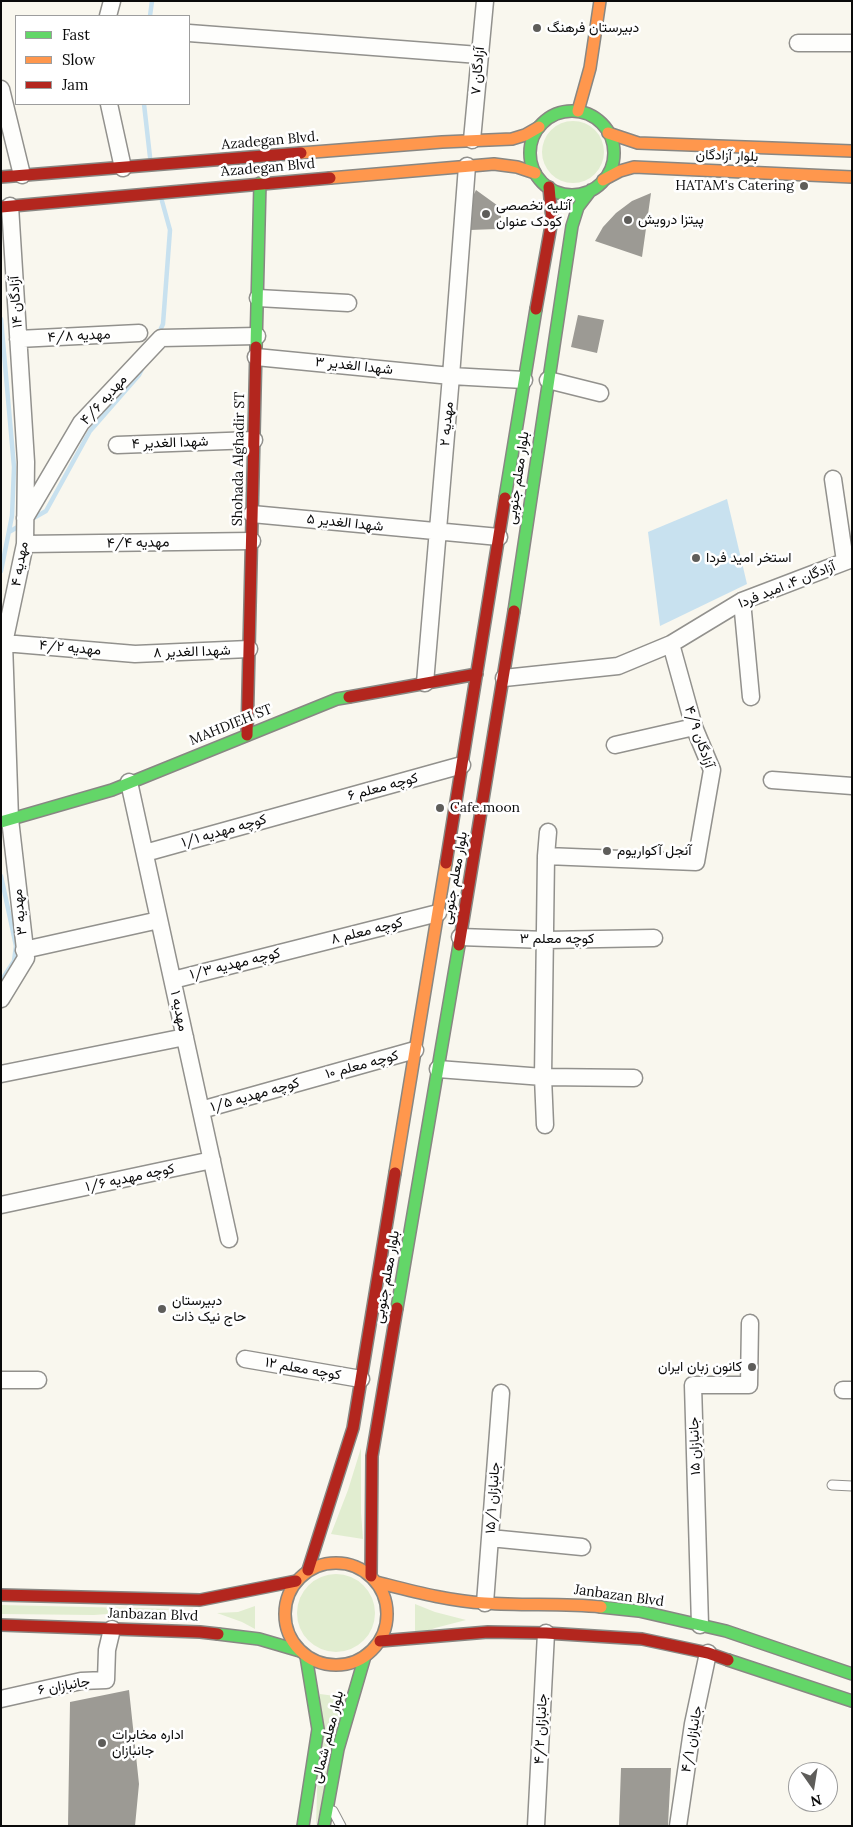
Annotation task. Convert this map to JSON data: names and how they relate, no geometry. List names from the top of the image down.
{
  "streets": {
    "main road": [
      "Azadegan Blvd.",
      "بلوار آزادگان",
      "َAzadegan Blvd",
      "Shohada Alghadir ST",
      "بلوار معلم جنوبی",
      "MAHDIEH ST",
      "Janbazan Blvd",
      "بلوار معلم شمالی"
    ],
    "street": [
      "آزادگان ۷",
      "آزادگان ۱۴",
      "مهدیه ۴/۸",
      "شهدا الغدیر ۳",
      "مهدیه ۴/۶",
      "مهدیه ۲",
      "شهدا الغدیر ۴",
      "شهدا الغدیر ۵",
      "مهدیه ۴/۴",
      "مهدیه ۴",
      "آزادگان ۴، امید فردا",
      "مهدیه ۴/۲",
      "شهدا الغدیر ۸",
      "آزادگان ۴/۹",
      "کوچه معلم ۶",
      "کوچه مهدیه ۱/۱",
      "مهدیه ۳",
      "کوچه معلم ۸",
      "کوچه معلم ۳",
      "کوچه مهدیه ۱/۳",
      "مهدیه ۱",
      "کوچه معلم ۱۰",
      "کوچه مهدیه ۱/۵",
      "کوچه مهدیه ۱/۶",
      "کوچه معلم ۱۲",
      "جانبازان ۱۵",
      "جانبازان ۱۵/۱",
      "جانبازان ۶",
      "جانبازان ۴/۲",
      "جانبازان ۴/۱"
    ]
  },
  "crossings": [
    ["آزادگان ۷", "Azadegan Blvd."],
    ["Azadegan Blvd.", "بلوار آزادگان"],
    ["Azadegan Blvd.", "َAzadegan Blvd"],
    ["Azadegan Blvd.", "بلوار معلم جنوبی"],
    ["بلوار آزادگان", "َAzadegan Blvd"],
    ["بلوار آزادگان", "بلوار معلم جنوبی"],
    ["َAzadegan Blvd", "آزادگان ۱۴"],
    ["َAzadegan Blvd", "مهدیه ۲"],
    ["َAzadegan Blvd", "Shohada Alghadir ST"],
    ["َAzadegan Blvd", "بلوار معلم جنوبی"],
    ["آزادگان ۱۴", "مهدیه ۴/۸"],
    ["آزادگان ۱۴", "مهدیه ۴"],
    ["مهدیه ۴/۸", "مهدیه ۴"],
    ["شهدا الغدیر ۳", "مهدیه ۲"],
    ["شهدا الغدیر ۳", "Shohada Alghadir ST"],
    ["شهدا الغدیر ۳", "بلوار معلم جنوبی"],
    ["مهدیه ۴/۶", "Shohada Alghadir ST"],
    ["مهدیه ۴/۶", "مهدیه ۴"],
    ["مهدیه ۲", "شهدا الغدیر ۵"],
    ["مهدیه ۲", "MAHDIEH ST"],
    ["شهدا الغدیر ۴", "Shohada Alghadir ST"],
    ["Shohada Alghadir ST", "شهدا الغدیر ۵"],
    ["Shohada Alghadir ST", "مهدیه ۴/۴"],
    ["Shohada Alghadir ST", "شهدا الغدیر ۸"],
    ["Shohada Alghadir ST", "MAHDIEH ST"],
    ["بلوار معلم جنوبی", "شهدا الغدیر ۵"],
    ["بلوار معلم جنوبی", "آزادگان ۴، امید فردا"],
    ["بلوار معلم جنوبی", "MAHDIEH ST"],
    ["بلوار معلم جنوبی", "کوچه معلم ۶"],
    ["بلوار معلم جنوبی", "کوچه معلم ۸"],
    ["بلوار معلم جنوبی", "کوچه معلم ۳"],
    ["بلوار معلم جنوبی", "کوچه معلم ۱۰"],
    ["بلوار معلم جنوبی", "کوچه معلم ۱۲"],
    ["بلوار معلم جنوبی", "Janbazan Blvd"],
    ["بلوار معلم جنوبی", "بلوار معلم شمالی"],
    ["مهدیه ۴/۴", "مهدیه ۴"],
    ["مهدیه ۴", "مهدیه ۴/۲"],
    ["مهدیه ۴", "MAHDIEH ST"],
    ["مهدیه ۴", "مهدیه ۳"],
    ["آزادگان ۴، امید فردا", "آزادگان ۴/۹"],
    ["مهدیه ۴/۲", "شهدا الغدیر ۸"],
    ["MAHDIEH ST", "مهدیه ۳"],
    ["MAHDIEH ST", "مهدیه ۱"],
    ["کوچه معلم ۶", "کوچه مهدیه ۱/۱"],
    ["کوچه مهدیه ۱/۱", "مهدیه ۱"],
    ["کوچه معلم ۸", "کوچه مهدیه ۱/۳"],
    ["کوچه مهدیه ۱/۳", "مهدیه ۱"],
    ["مهدیه ۱", "کوچه مهدیه ۱/۵"],
    ["مهدیه ۱", "کوچه مهدیه ۱/۶"],
    ["کوچه معلم ۱۰", "کوچه مهدیه ۱/۵"],
    ["جانبازان ۱۵", "Janbazan Blvd"],
    ["جانبازان ۱۵/۱", "Janbazan Blvd"],
    ["Janbazan Blvd", "جانبازان ۶"],
    ["Janbazan Blvd", "جانبازان ۴/۲"],
    ["Janbazan Blvd", "بلوار معلم شمالی"],
    ["Janbazan Blvd", "جانبازان ۴/۱"]
  ],
  "places": [
    "دبیرستان فرهنگ",
    "HATAM's Catering",
    "آتلیه تخصصی کودک عنوان",
    "پیتزا درویش",
    "استخر امید فردا",
    "Cafe.moon",
    "آنجل آکواریوم",
    "دبیرستان حاج نیک ذات",
    "کانون زبان ایران",
    "اداره مخابرات جانبازان"
  ],
  "legend": ["Fast", "Slow", "Jam"],
  "north": "bottom"
}
